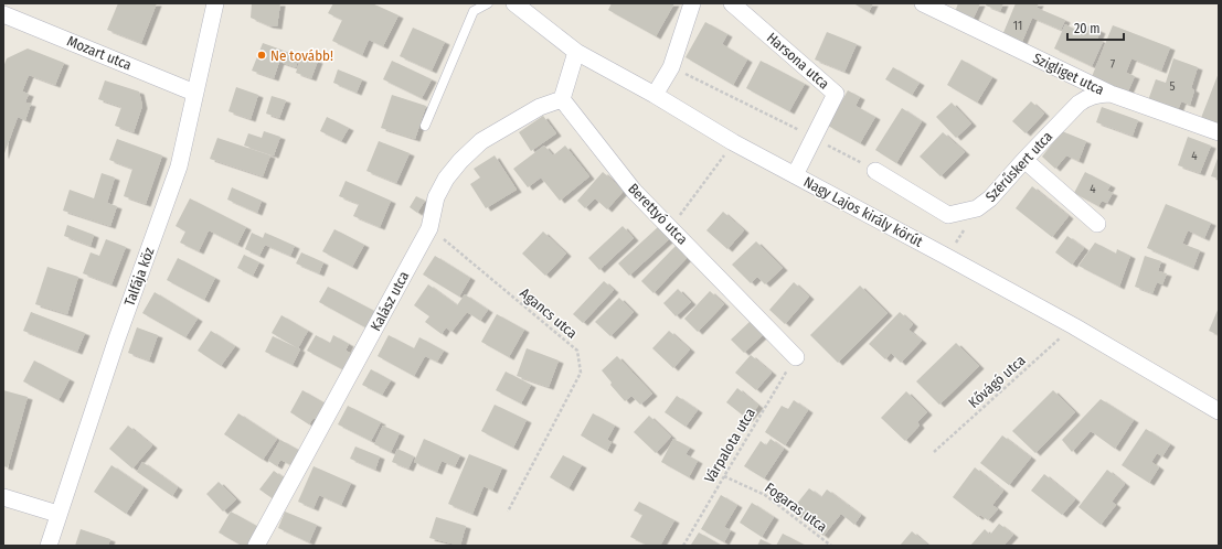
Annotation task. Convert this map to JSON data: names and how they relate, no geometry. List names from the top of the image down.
{
  "streets": {
    "street": [
      "Mozart utca",
      "Harsona utca",
      "Szigliget utca",
      "Szérűskert utca",
      "Nagy Lajos király körút",
      "Berettyó utca",
      "Talfája köz",
      "Kalász utca"
    ],
    "path": [
      "Agancs utca",
      "Kővágó utca",
      "Várpalota utca",
      "Fogaras utca"
    ]
  },
  "crossings": [
    ["Mozart utca", "Talfája köz"],
    ["Harsona utca", "Nagy Lajos király körút"],
    ["Szigliget utca", "Szérűskert utca"],
    ["Nagy Lajos király körút", "Kővágó utca"],
    ["Berettyó utca", "Kalász utca"],
    ["Berettyó utca", "Várpalota utca"],
    ["Kalász utca", "Agancs utca"],
    ["Várpalota utca", "Fogaras utca"]
  ],
  "places": ["Ne tovább!"],
  "house_numbers": [
    "11",
    "7",
    "5",
    "4",
    "4"
  ],
  "scale_bar": "20 m"
}
